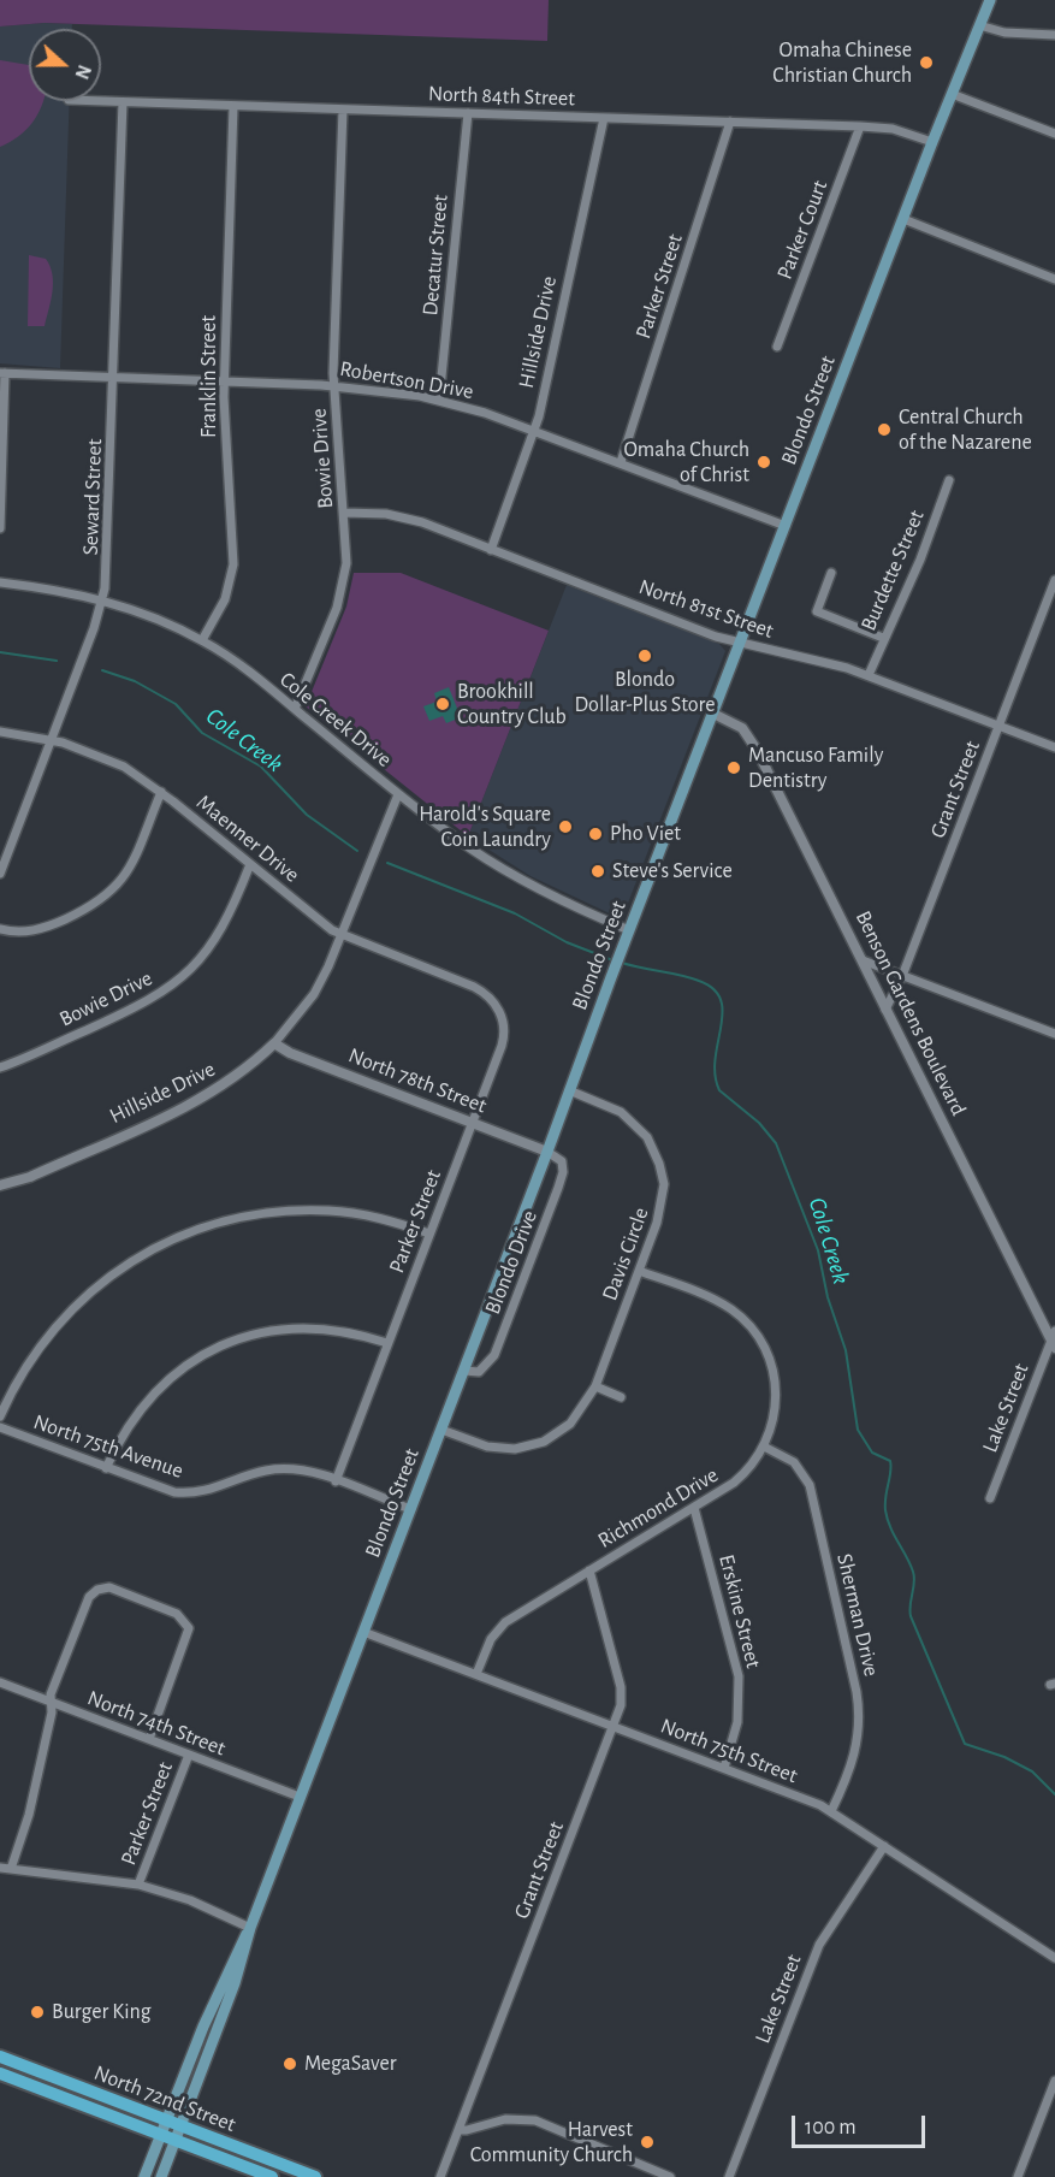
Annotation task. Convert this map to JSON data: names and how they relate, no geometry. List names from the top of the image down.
{
  "streets": {
    "main road": ["Blondo Street", "North 72nd Street"],
    "street": [
      "North 84th Street",
      "Parker Court",
      "Decatur Street",
      "Parker Street",
      "Hillside Drive",
      "Franklin Street",
      "Robertson Drive",
      "Bowie Drive",
      "Seward Street",
      "Burdette Street",
      "North 81st Street",
      "Cole Creek Drive",
      "Grant Street",
      "Maenner Drive",
      "Benson Gardens Boulevard",
      "North 78th Street",
      "Davis Circle",
      "Blondo Drive",
      "Lake Street",
      "North 75th Avenue",
      "Richmond Drive",
      "Erskine Street",
      "Sherman Drive",
      "North 74th Street",
      "North 75th Street"
    ]
  },
  "crossings": [
    ["North 84th Street", "Parker Court"],
    ["North 84th Street", "Decatur Street"],
    ["North 84th Street", "Parker Street"],
    ["North 84th Street", "Hillside Drive"],
    ["North 84th Street", "Franklin Street"],
    ["North 84th Street", "Blondo Street"],
    ["North 84th Street", "Bowie Drive"],
    ["North 84th Street", "Seward Street"],
    ["Decatur Street", "Robertson Drive"],
    ["Parker Street", "Robertson Drive"],
    ["Parker Street", "Maenner Drive"],
    ["Parker Street", "North 78th Street"],
    ["Parker Street", "North 75th Avenue"],
    ["Parker Street", "North 74th Street"],
    ["Hillside Drive", "Robertson Drive"],
    ["Hillside Drive", "North 81st Street"],
    ["Hillside Drive", "Cole Creek Drive"],
    ["Hillside Drive", "Maenner Drive"],
    ["Hillside Drive", "North 78th Street"],
    ["Franklin Street", "Robertson Drive"],
    ["Franklin Street", "Cole Creek Drive"],
    ["Robertson Drive", "Blondo Street"],
    ["Robertson Drive", "Bowie Drive"],
    ["Robertson Drive", "Seward Street"],
    ["Blondo Street", "North 81st Street"],
    ["Blondo Street", "Cole Creek Drive"],
    ["Blondo Street", "Benson Gardens Boulevard"],
    ["Blondo Street", "North 78th Street"],
    ["Blondo Street", "Davis Circle"],
    ["Blondo Street", "Blondo Drive"],
    ["Blondo Street", "North 75th Avenue"],
    ["Blondo Street", "North 74th Street"],
    ["Blondo Street", "North 75th Street"],
    ["Blondo Street", "North 72nd Street"],
    ["Bowie Drive", "North 81st Street"],
    ["Bowie Drive", "Cole Creek Drive"],
    ["Bowie Drive", "Maenner Drive"],
    ["Seward Street", "Cole Creek Drive"],
    ["Seward Street", "Maenner Drive"],
    ["Burdette Street", "North 81st Street"],
    ["North 81st Street", "Grant Street"],
    ["Grant Street", "Benson Gardens Boulevard"],
    ["Grant Street", "Richmond Drive"],
    ["Grant Street", "North 75th Street"],
    ["Benson Gardens Boulevard", "Lake Street"],
    ["North 78th Street", "Blondo Drive"],
    ["Davis Circle", "Richmond Drive"],
    ["Lake Street", "North 75th Street"],
    ["Richmond Drive", "Erskine Street"],
    ["Richmond Drive", "Sherman Drive"],
    ["Richmond Drive", "North 75th Street"],
    ["Erskine Street", "North 75th Street"],
    ["Sherman Drive", "North 75th Street"]
  ],
  "water": ["Cole Creek"],
  "places": [
    "Omaha Chinese Christian Church",
    "Central Church of the Nazarene",
    "Omaha Church of Christ",
    "Blondo Dollar-Plus Store",
    "Brookhill Country Club",
    "Mancuso Family Dentistry",
    "Harold's Square Coin Laundry",
    "Pho Viet",
    "Steve's Service",
    "Burger King",
    "MegaSaver",
    "Harvest Community Church"
  ],
  "scale_bar": "100 m",
  "north": "right"
}
